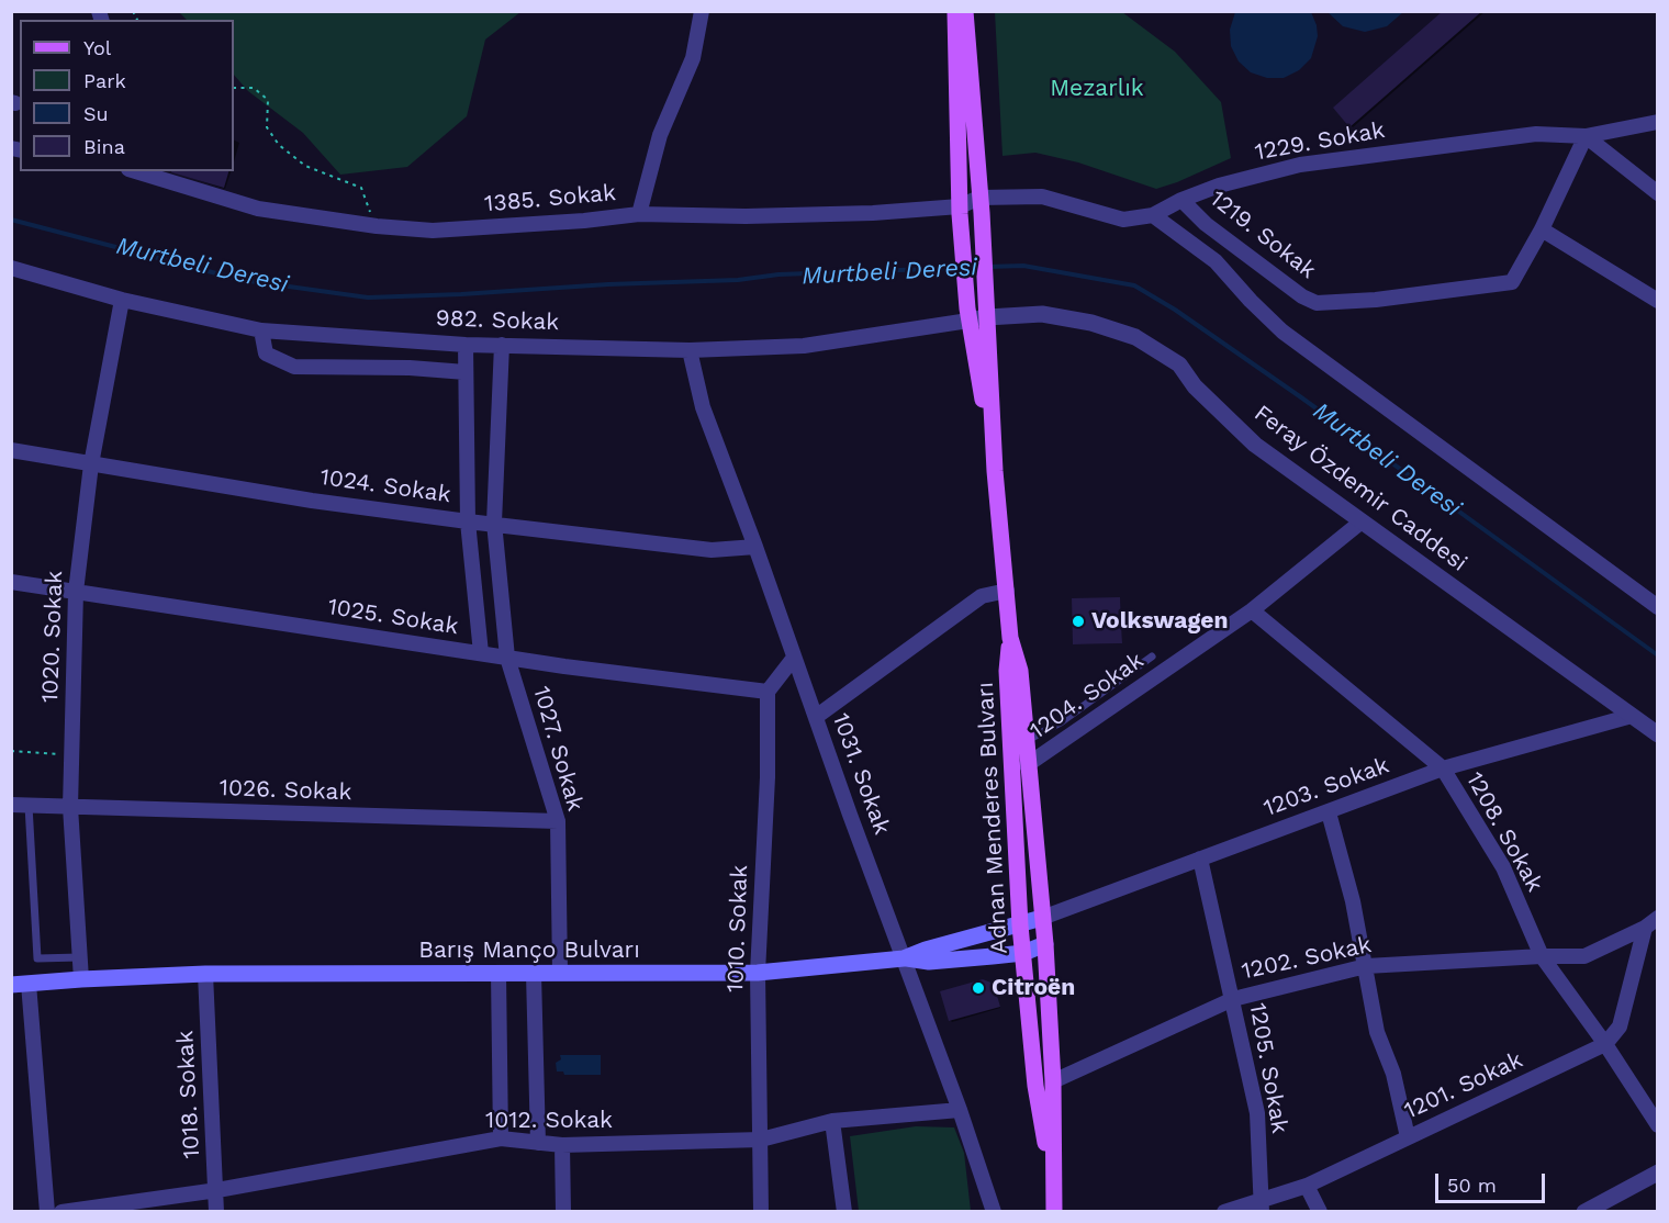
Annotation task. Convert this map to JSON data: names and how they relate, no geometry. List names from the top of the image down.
{
  "streets": {
    "main road": ["Adnan Menderes Bulvarı", "Barış Manço Bulvarı"],
    "street": [
      "1229. Sokak",
      "1385. Sokak",
      "1219. Sokak",
      "982. Sokak",
      "1024. Sokak",
      "Feray Özdemir Caddesi",
      "1025. Sokak",
      "1020. Sokak",
      "1204. Sokak",
      "1027. Sokak",
      "1031. Sokak",
      "1203. Sokak",
      "1026. Sokak",
      "1208. Sokak",
      "1010. Sokak",
      "1202. Sokak",
      "1205. Sokak",
      "1201. Sokak",
      "1018. Sokak",
      "1012. Sokak"
    ]
  },
  "crossings": [
    ["1229. Sokak", "1385. Sokak"],
    ["1229. Sokak", "1219. Sokak"],
    ["1229. Sokak", "Adnan Menderes Bulvarı"],
    ["1385. Sokak", "Adnan Menderes Bulvarı"],
    ["982. Sokak", "Feray Özdemir Caddesi"],
    ["982. Sokak", "1020. Sokak"],
    ["982. Sokak", "1027. Sokak"],
    ["982. Sokak", "1031. Sokak"],
    ["982. Sokak", "Adnan Menderes Bulvarı"],
    ["1024. Sokak", "1020. Sokak"],
    ["1024. Sokak", "1027. Sokak"],
    ["1024. Sokak", "1031. Sokak"],
    ["Feray Özdemir Caddesi", "1204. Sokak"],
    ["Feray Özdemir Caddesi", "1203. Sokak"],
    ["Feray Özdemir Caddesi", "Adnan Menderes Bulvarı"],
    ["1025. Sokak", "1020. Sokak"],
    ["1025. Sokak", "1027. Sokak"],
    ["1025. Sokak", "1010. Sokak"],
    ["1020. Sokak", "1026. Sokak"],
    ["1020. Sokak", "Barış Manço Bulvarı"],
    ["1204. Sokak", "Adnan Menderes Bulvarı"],
    ["1204. Sokak", "1208. Sokak"],
    ["1027. Sokak", "1026. Sokak"],
    ["1027. Sokak", "Barış Manço Bulvarı"],
    ["1031. Sokak", "Barış Manço Bulvarı"],
    ["1031. Sokak", "1012. Sokak"],
    ["1203. Sokak", "Adnan Menderes Bulvarı"],
    ["1203. Sokak", "1208. Sokak"],
    ["1203. Sokak", "Barış Manço Bulvarı"],
    ["1203. Sokak", "1205. Sokak"],
    ["Adnan Menderes Bulvarı", "Barış Manço Bulvarı"],
    ["Adnan Menderes Bulvarı", "1202. Sokak"],
    ["1208. Sokak", "1202. Sokak"],
    ["1208. Sokak", "1201. Sokak"],
    ["1010. Sokak", "Barış Manço Bulvarı"],
    ["1010. Sokak", "1012. Sokak"],
    ["Barış Manço Bulvarı", "1018. Sokak"],
    ["1202. Sokak", "1205. Sokak"],
    ["1205. Sokak", "1201. Sokak"],
    ["1018. Sokak", "1012. Sokak"]
  ],
  "water": ["Murtbeli Deresi"],
  "parks": ["Mezarlık"],
  "places": ["Volkswagen", "Citroën"],
  "legend": [
    "Yol",
    "Park",
    "Su",
    "Bina"
  ],
  "scale_bar": "50 m"
}
